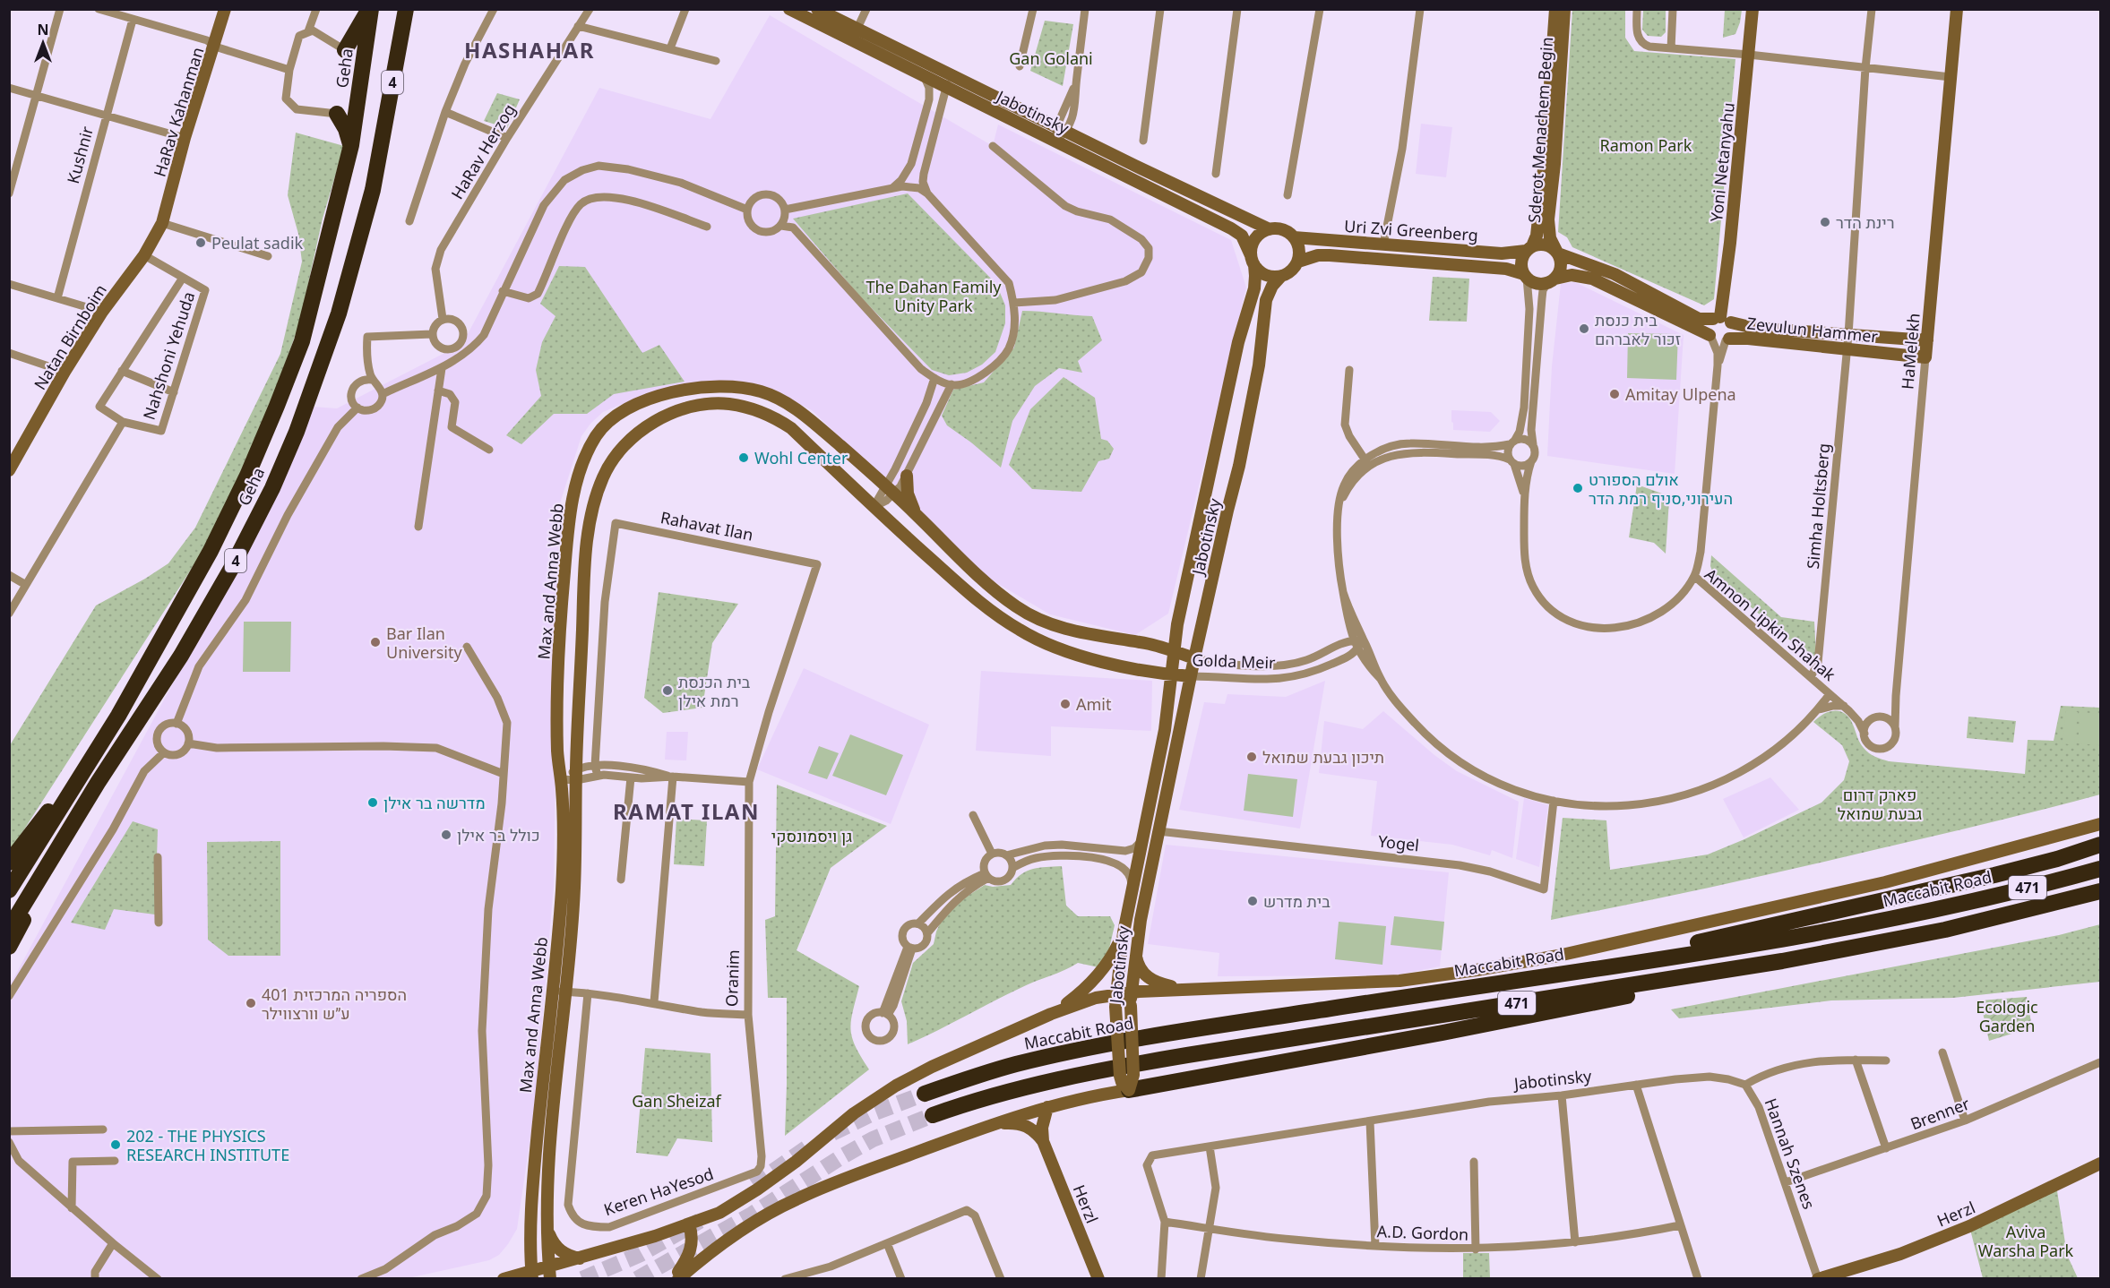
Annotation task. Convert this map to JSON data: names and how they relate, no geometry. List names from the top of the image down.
{
  "streets": {
    "highway": [
      "Geha",
      "4",
      "471",
      "Maccabit Road"
    ],
    "street": [
      "HaRav Kahanman",
      "Jabotinsky",
      "Sderot Menachem Begin",
      "HaRav Herzog",
      "Kushnir",
      "Yoni Netanyahu",
      "Uri Zvi Greenberg",
      "Zevulun Hammer",
      "Natan Birnboim",
      "HaMelekh",
      "Nahshoni Yehuda",
      "Simha Holtsberg",
      "Rahavat Ilan",
      "Max and Anna Webb",
      "Amnon Lipkin Shahak",
      "Golda Meir",
      "Yogel",
      "Oranim",
      "Brenner",
      "Hannah Szenes",
      "Keren HaYesod",
      "Herzl",
      "A.D. Gordon"
    ]
  },
  "crossings": [
    ["HaRav Kahanman", "Natan Birnboim"],
    ["Jabotinsky", "Uri Zvi Greenberg"],
    ["Jabotinsky", "Max and Anna Webb"],
    ["Jabotinsky", "Golda Meir"],
    ["Jabotinsky", "Yogel"],
    ["Jabotinsky", "Hannah Szenes"],
    ["Jabotinsky", "A.D. Gordon"],
    ["Sderot Menachem Begin", "Uri Zvi Greenberg"],
    ["Sderot Menachem Begin", "Zevulun Hammer"],
    ["Yoni Netanyahu", "Zevulun Hammer"],
    ["Uri Zvi Greenberg", "Zevulun Hammer"],
    ["Zevulun Hammer", "HaMelekh"],
    ["Zevulun Hammer", "Simha Holtsberg"],
    ["Natan Birnboim", "Nahshoni Yehuda"],
    ["HaMelekh", "Amnon Lipkin Shahak"],
    ["Simha Holtsberg", "Amnon Lipkin Shahak"],
    ["Rahavat Ilan", "Oranim"],
    ["Max and Anna Webb", "Golda Meir"],
    ["Max and Anna Webb", "Oranim"],
    ["Oranim", "Keren HaYesod"],
    ["Brenner", "Hannah Szenes"],
    ["Hannah Szenes", "Herzl"]
  ],
  "districts": ["HASHAHAR", "RAMAT ILAN"],
  "parks": [
    "Gan Golani",
    "Ramon Park",
    "The Dahan Family Unity Park",
    "פארק דרום גבעת שמואל",
    "גן ויסמונסקי",
    "Ecologic Garden",
    "Gan Sheizaf",
    "Aviva Warsha Park"
  ],
  "places": [
    "רינת הדר",
    "Peulat sadik",
    "בית כנסת זכור לאברהם",
    "Amitay Ulpena",
    "Wohl Center",
    "אולם הספורט העירוני,סניף רמת הדר",
    "Bar Ilan University",
    "בית הכנסת רמת אילן",
    "Amit",
    "תיכון גבעת שמואל",
    "מדרשה בר אילן",
    "כולל בר אילן",
    "בית מדרש",
    "401 הספריה המרכזית ע״ש וורצווילר",
    "202 - THE PHYSICS RESEARCH INSTITUTE"
  ],
  "north": "top"
}
